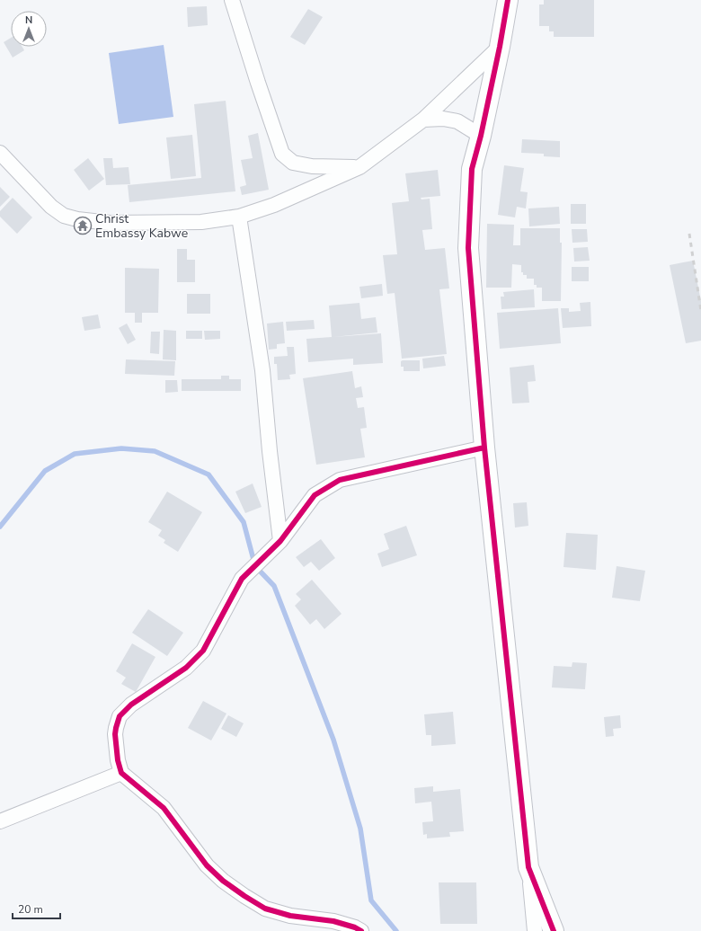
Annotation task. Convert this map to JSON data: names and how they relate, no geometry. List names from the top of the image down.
{
  "places": {
    "temple": ["Christ Embassy Kabwe"]
  },
  "scale_bar": "20 m",
  "north": "top"
}
